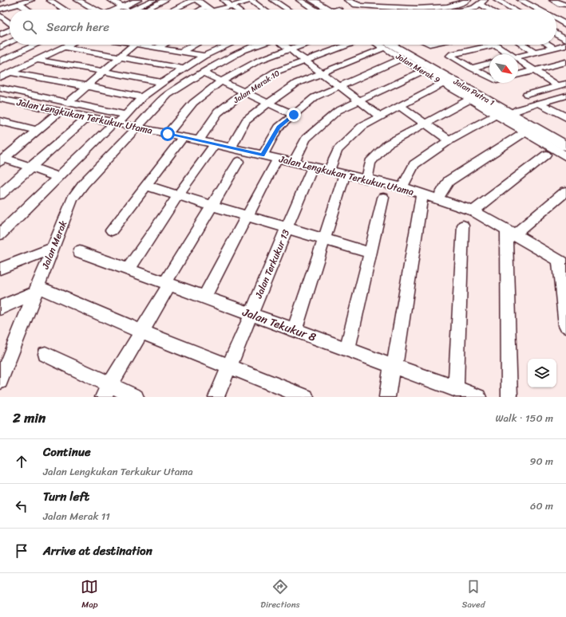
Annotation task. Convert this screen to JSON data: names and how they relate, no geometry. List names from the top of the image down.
{
  "streets": {
    "main road": ["Jalan Putra 1"],
    "street": [
      "Jalan Merak 9",
      "Jalan Merak 10",
      "Jalan Lengkukan Terkukur Utama",
      "Jalan Merak",
      "Jalan Terkukur 13",
      "Jalan Tekukur 8"
    ]
  },
  "crossings": [
    ["Jalan Merak 10", "Jalan Lengkukan Terkukur Utama"],
    ["Jalan Lengkukan Terkukur Utama", "Jalan Merak"],
    ["Jalan Lengkukan Terkukur Utama", "Jalan Terkukur 13"],
    ["Jalan Terkukur 13", "Jalan Tekukur 8"]
  ],
  "north": "bottom right",
  "page": {
    "search": "Search here",
    "heading": ["2 min", "Walk · 150 m"],
    "list": [
      ["Continue", "Jalan Lengkukan Terkukur Utama", "90 m"],
      ["Turn left", "Jalan Merak 11", "60 m"],
      "Arrive at destination"
    ],
    "nav": ["Map", "Directions", "Saved"]
  }
}
